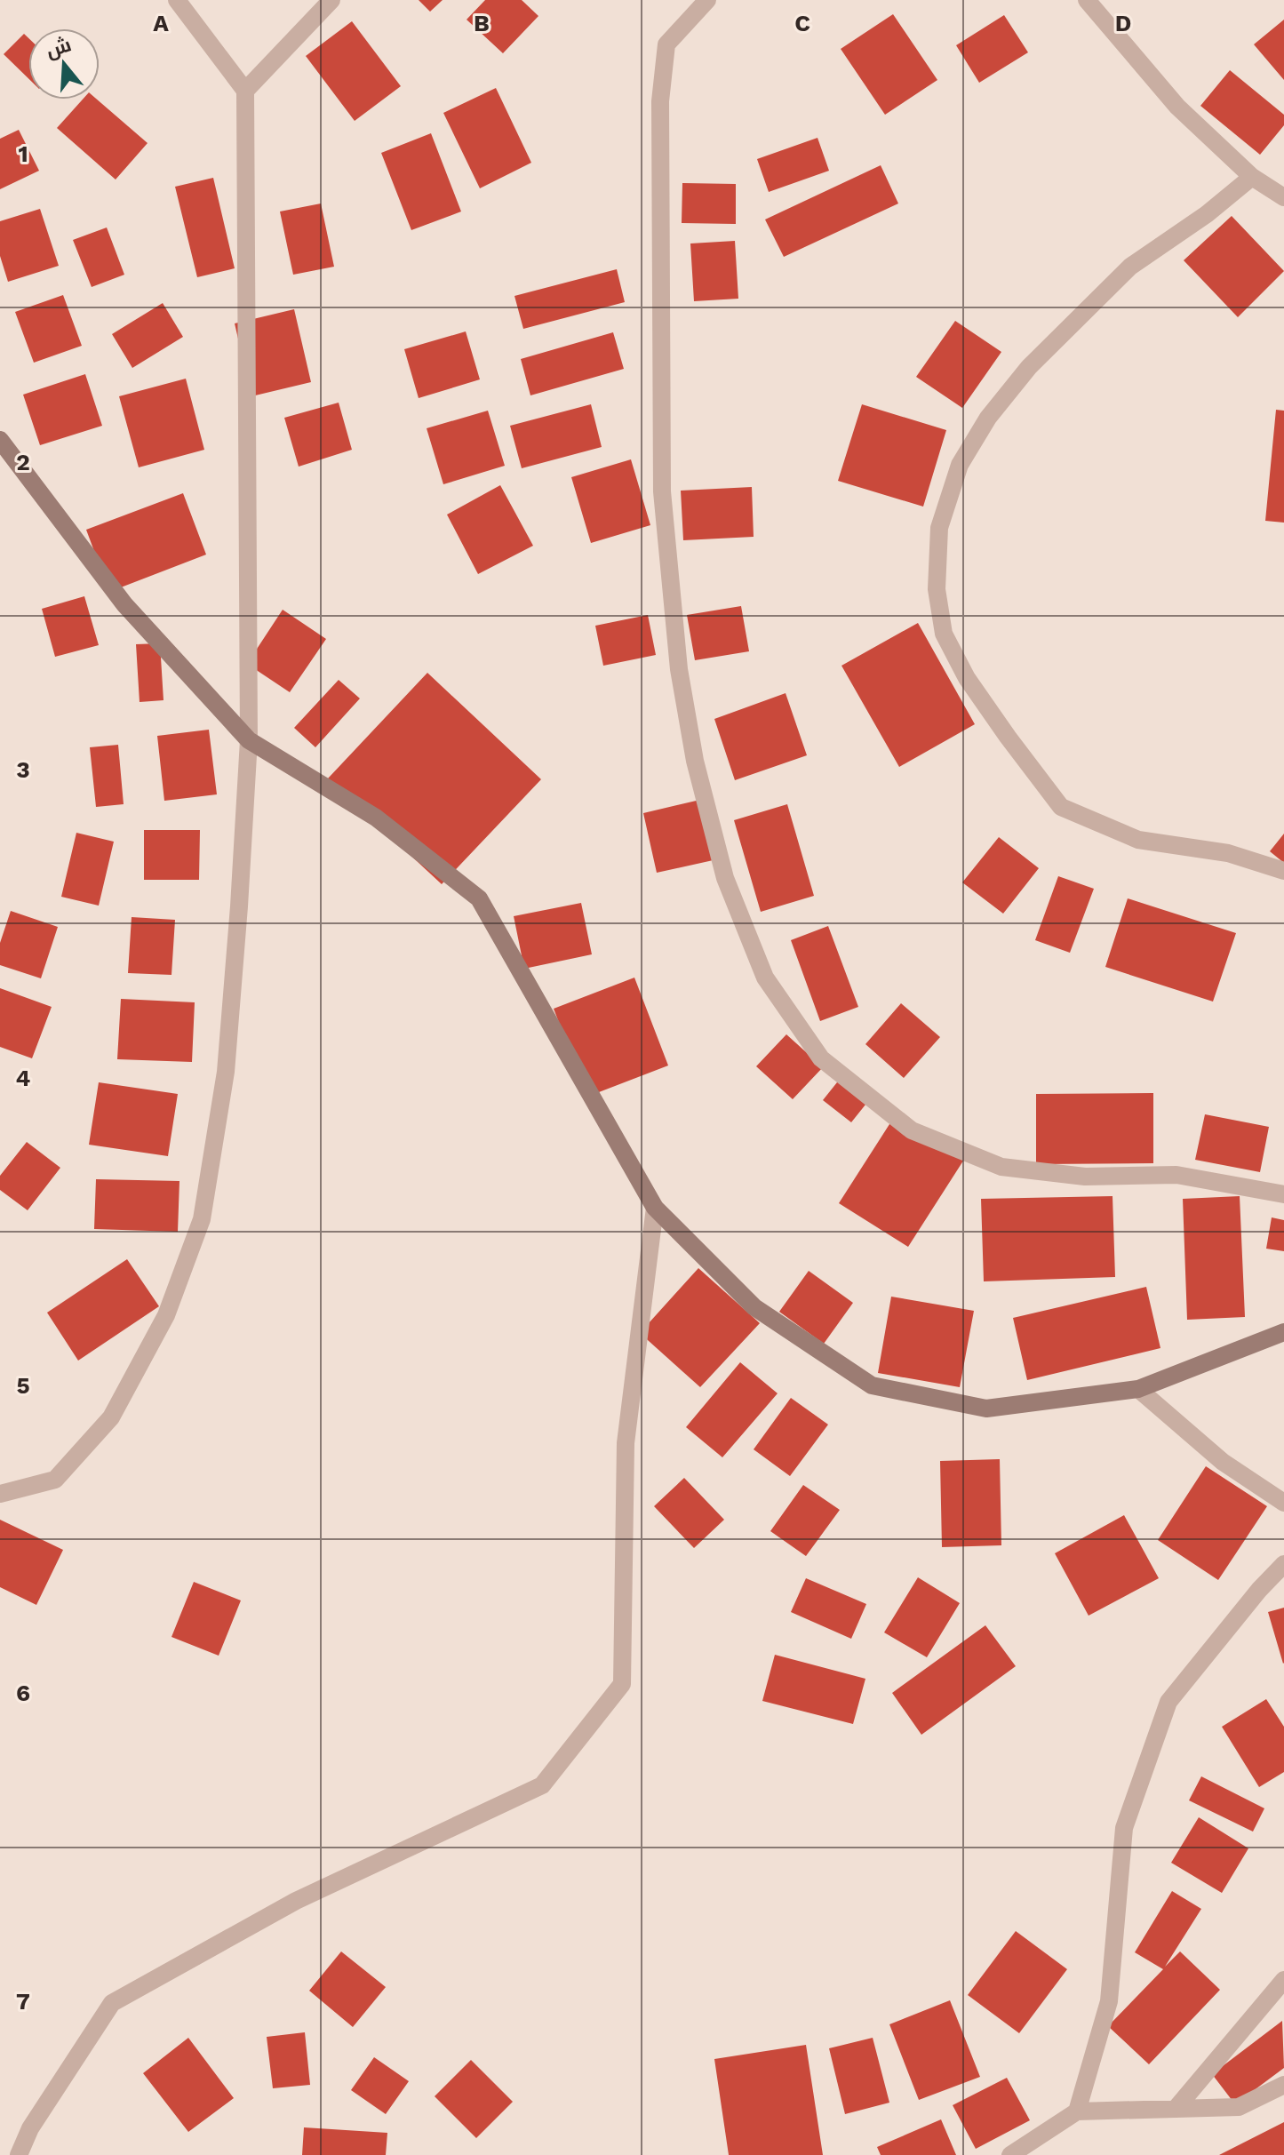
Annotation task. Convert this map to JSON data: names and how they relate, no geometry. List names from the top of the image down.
{
  "north": "top",
  "grid": {
    "columns": [
      "A",
      "B",
      "C",
      "D"
    ],
    "rows": [
      "1",
      "2",
      "3",
      "4",
      "5",
      "6",
      "7"
    ]
  }
}
